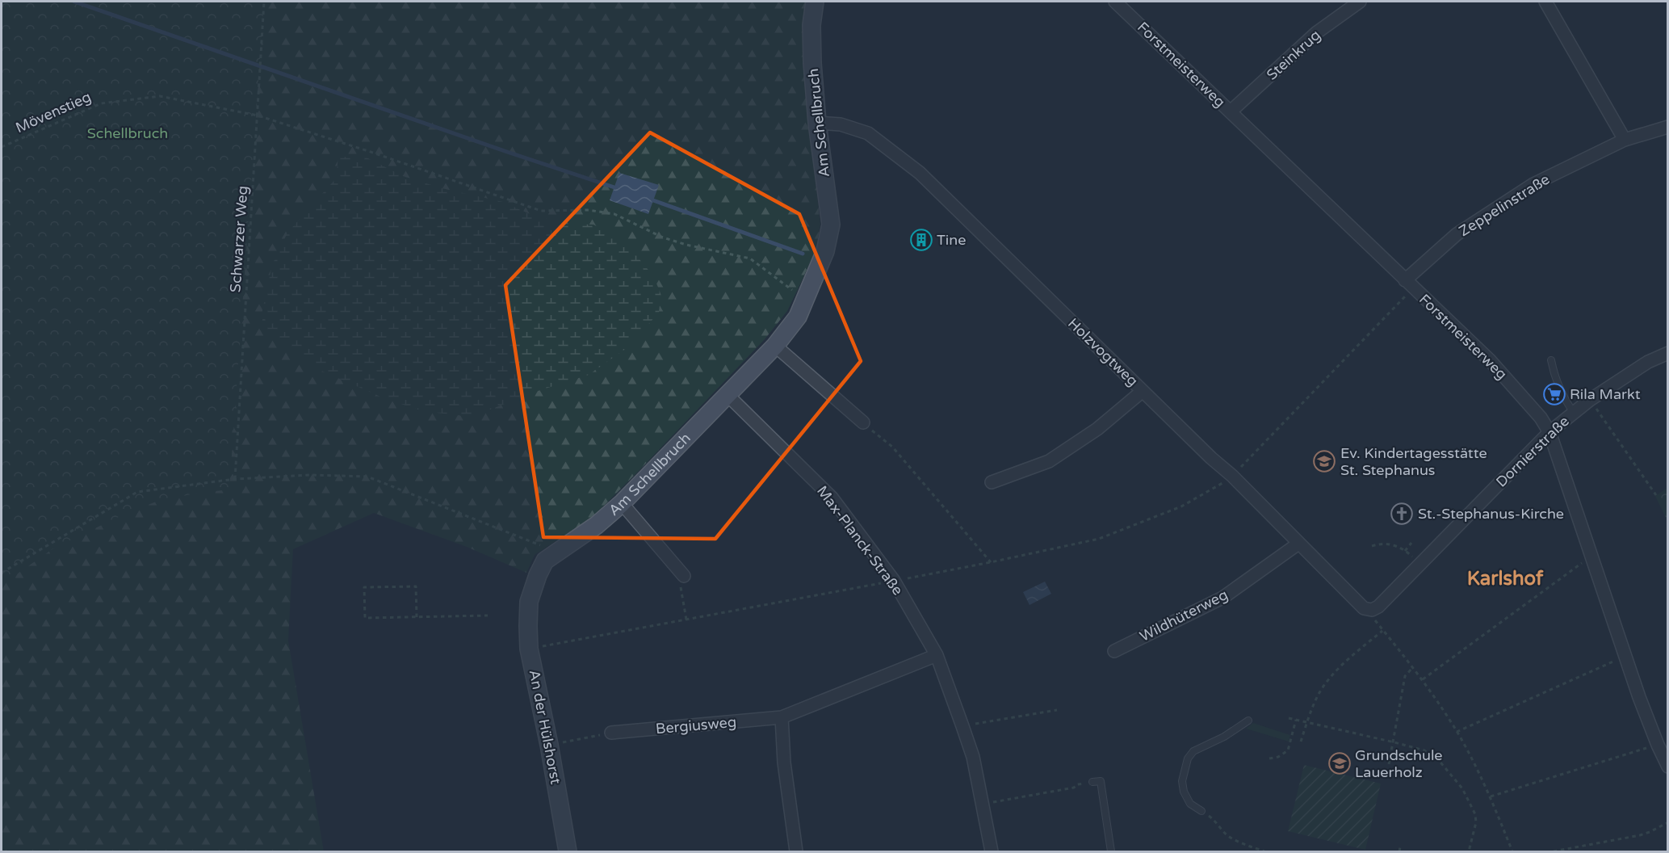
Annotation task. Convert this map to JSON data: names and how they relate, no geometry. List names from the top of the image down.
{
  "streets": {
    "street": [
      "Steinkrug",
      "Forstmeisterweg",
      "Am Schellbruch",
      "Zeppelinstraße",
      "Holzvogtweg",
      "Dornierstraße",
      "Max-Planck-Straße",
      "Wildhüterweg",
      "Bergiusweg",
      "An der Hülshorst"
    ],
    "path": ["Mövenstieg", "Schwarzer Weg"]
  },
  "crossings": [
    ["Steinkrug", "Forstmeisterweg"],
    ["Forstmeisterweg", "Zeppelinstraße"],
    ["Forstmeisterweg", "Dornierstraße"],
    ["Mövenstieg", "Am Schellbruch"],
    ["Mövenstieg", "Schwarzer Weg"],
    ["Am Schellbruch", "Holzvogtweg"],
    ["Am Schellbruch", "Max-Planck-Straße"],
    ["Am Schellbruch", "An der Hülshorst"],
    ["Holzvogtweg", "Dornierstraße"],
    ["Holzvogtweg", "Wildhüterweg"],
    ["Max-Planck-Straße", "Bergiusweg"]
  ],
  "districts": ["Karlshof"],
  "parks": ["Schellbruch"],
  "places": {
    "building": ["Tine"],
    "supermarket": ["Rila Markt"],
    "school or university": ["Ev. Kindertagesstätte St. Stephanus", "Grundschule Lauerholz"],
    "church": ["St.-Stephanus-Kirche"]
  }
}
